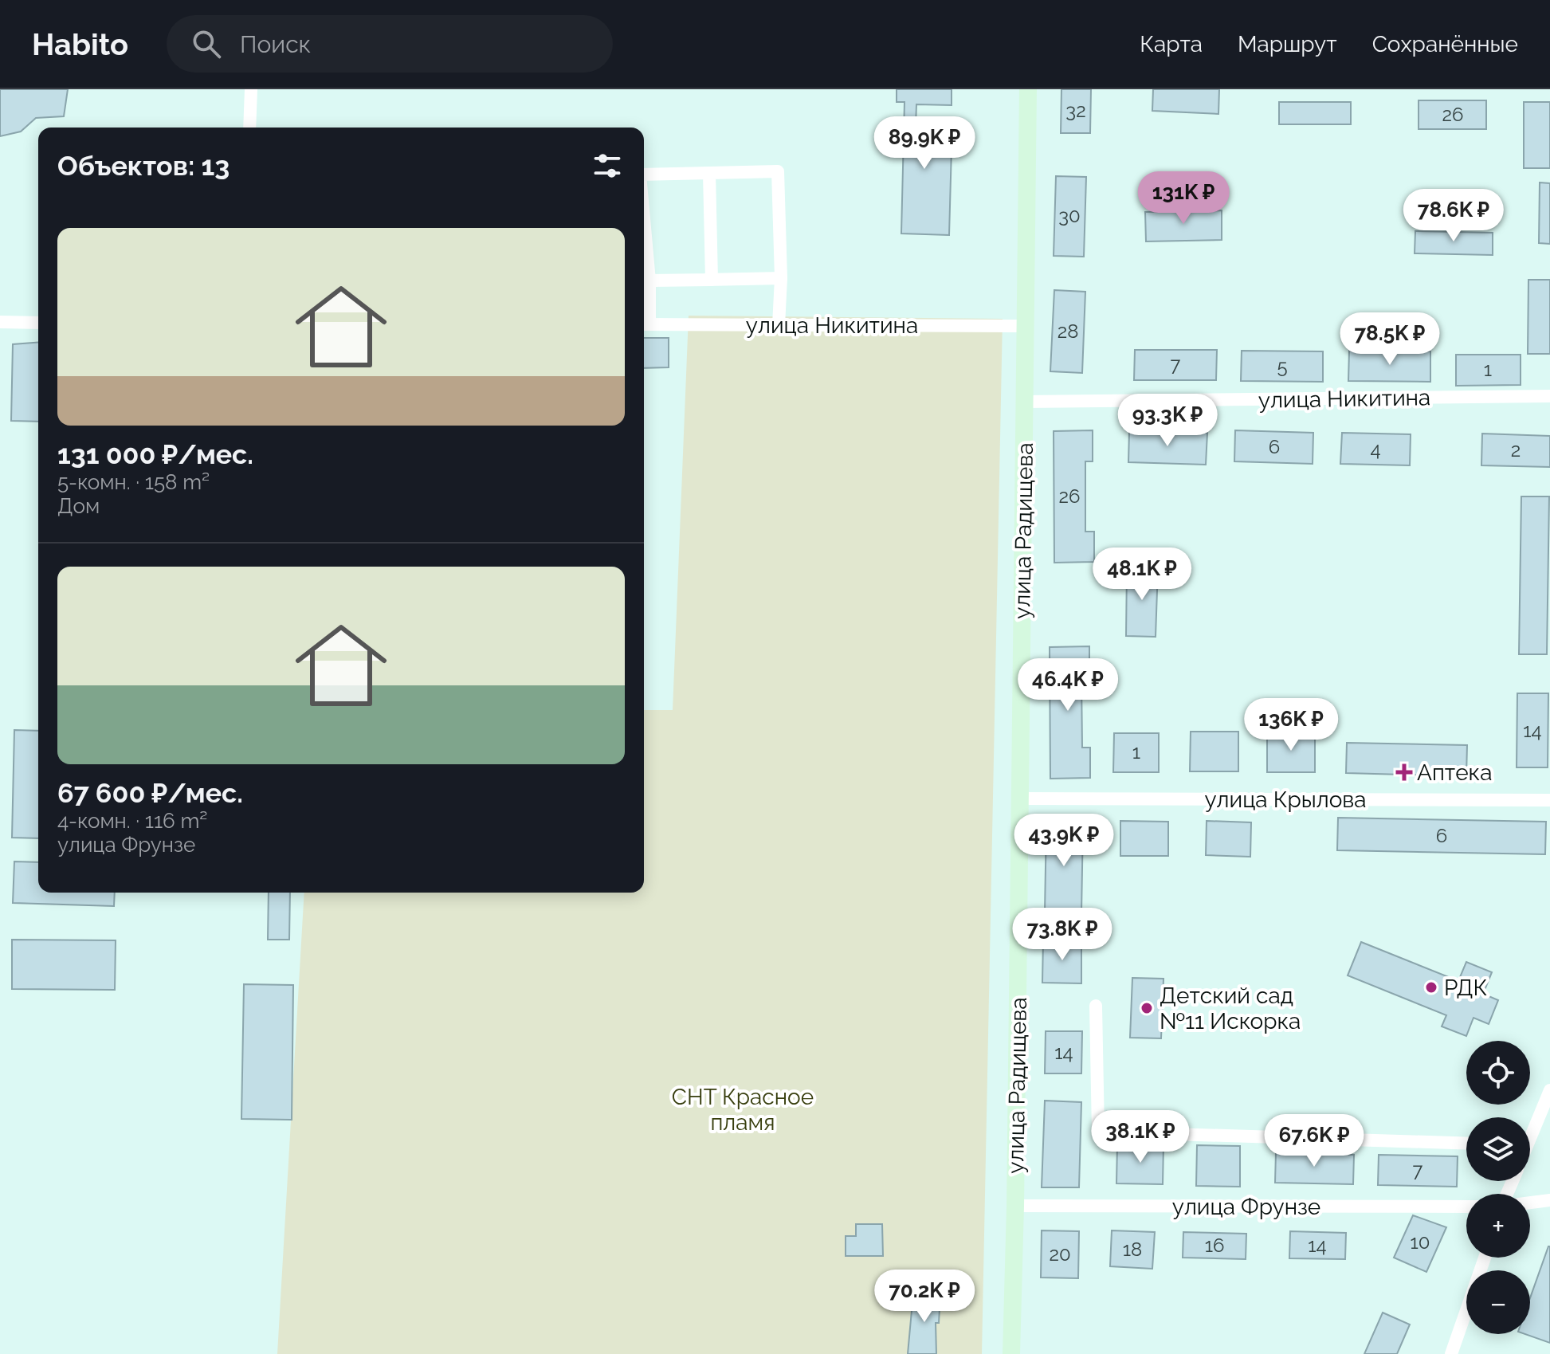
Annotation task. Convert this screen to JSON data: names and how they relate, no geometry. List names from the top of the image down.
{
  "streets": {
    "street": [
      "улица Никитина",
      "улица Радищева",
      "улица Крылова",
      "улица Фрунзе"
    ]
  },
  "crossings": [
    ["улица Никитина", "улица Радищева"],
    ["улица Радищева", "улица Крылова"],
    ["улица Радищева", "улица Фрунзе"]
  ],
  "parks": ["СНТ Красное пламя"],
  "places": {
    "health": ["Аптека"],
    "other": ["РДК", "Детский сад №11 Искорка"]
  },
  "house_numbers": [
    "32",
    "26",
    "30",
    "28",
    "7",
    "5",
    "1",
    "6",
    "4",
    "2",
    "26",
    "14",
    "1",
    "6",
    "14",
    "7",
    "10",
    "16",
    "14",
    "18",
    "20"
  ],
  "page": {
    "header": "Habito",
    "search": "Поиск",
    "nav": ["Карта", "Маршрут", "Сохранённые"],
    "price": [
      "89.9K ₽",
      "131K ₽",
      "78.6K ₽",
      "78.5K ₽",
      "93.3K ₽",
      "48.1K ₽",
      "46.4K ₽",
      "136K ₽",
      "43.9K ₽",
      "73.8K ₽",
      "38.1K ₽",
      "67.6K ₽",
      "70.2K ₽"
    ],
    "heading": "Объектов: 13",
    "list": [
      {
        "name": "131 000 ₽/мес.",
        "note": "5-комн. · 158 m² · Дом"
      },
      {
        "name": "67 600 ₽/мес.",
        "note": "4-комн. · 116 m² · улица Фрунзе"
      }
    ],
    "map_buttons": ["+", "−"]
  }
}
